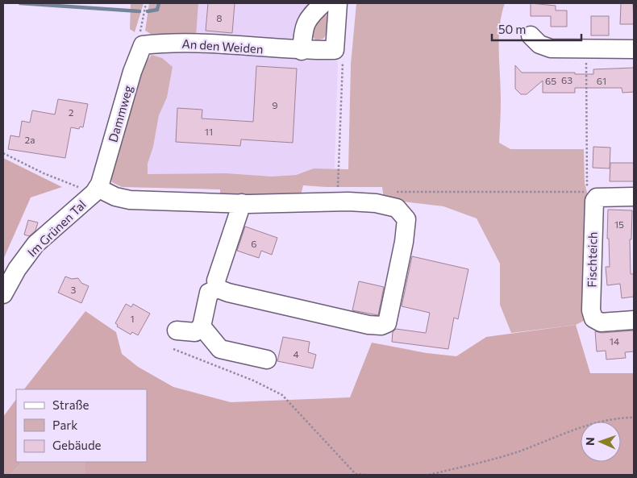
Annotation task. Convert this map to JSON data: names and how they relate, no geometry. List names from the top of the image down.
{
  "streets": {
    "street": [
      "An den Weiden",
      "Dammweg",
      "Im Grünen Tal",
      "Fischteich"
    ]
  },
  "crossings": [
    ["An den Weiden", "Dammweg"],
    ["Dammweg", "Im Grünen Tal"]
  ],
  "house_numbers": [
    "8",
    "63",
    "65",
    "61",
    "9",
    "2",
    "11",
    "2a",
    "15",
    "6",
    "3",
    "1",
    "14",
    "4"
  ],
  "legend": ["Straße", "Park", "Gebäude"],
  "scale_bar": "50 m",
  "north": "left"
}
